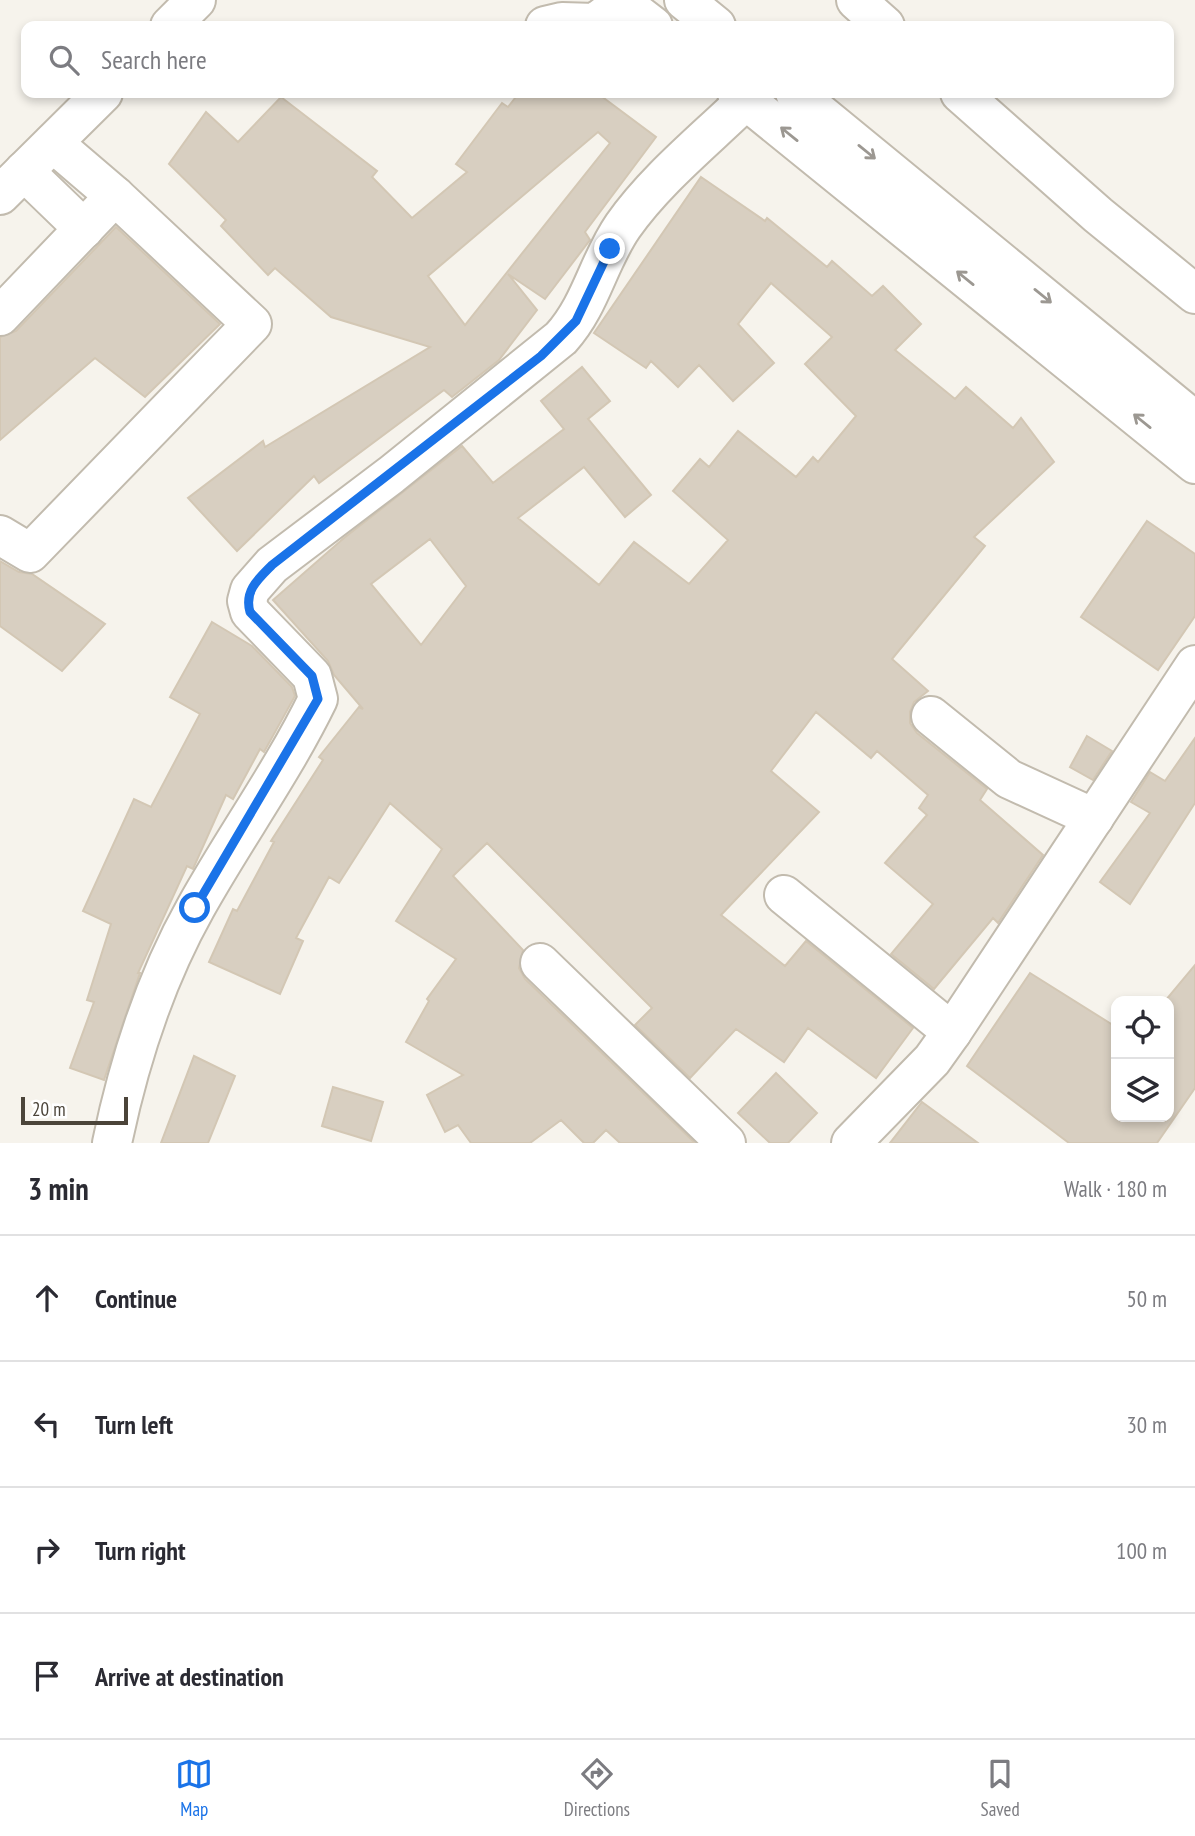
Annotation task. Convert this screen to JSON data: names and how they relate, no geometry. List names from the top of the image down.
{
  "scale_bar": "20 m",
  "page": {
    "search": "Search here",
    "scale": "20 m",
    "heading": ["3 min", "Walk · 180 m"],
    "list": [
      ["Continue", "50 m"],
      ["Turn left", "30 m"],
      ["Turn right", "100 m"],
      "Arrive at destination"
    ],
    "nav": ["Map", "Directions", "Saved"]
  }
}
